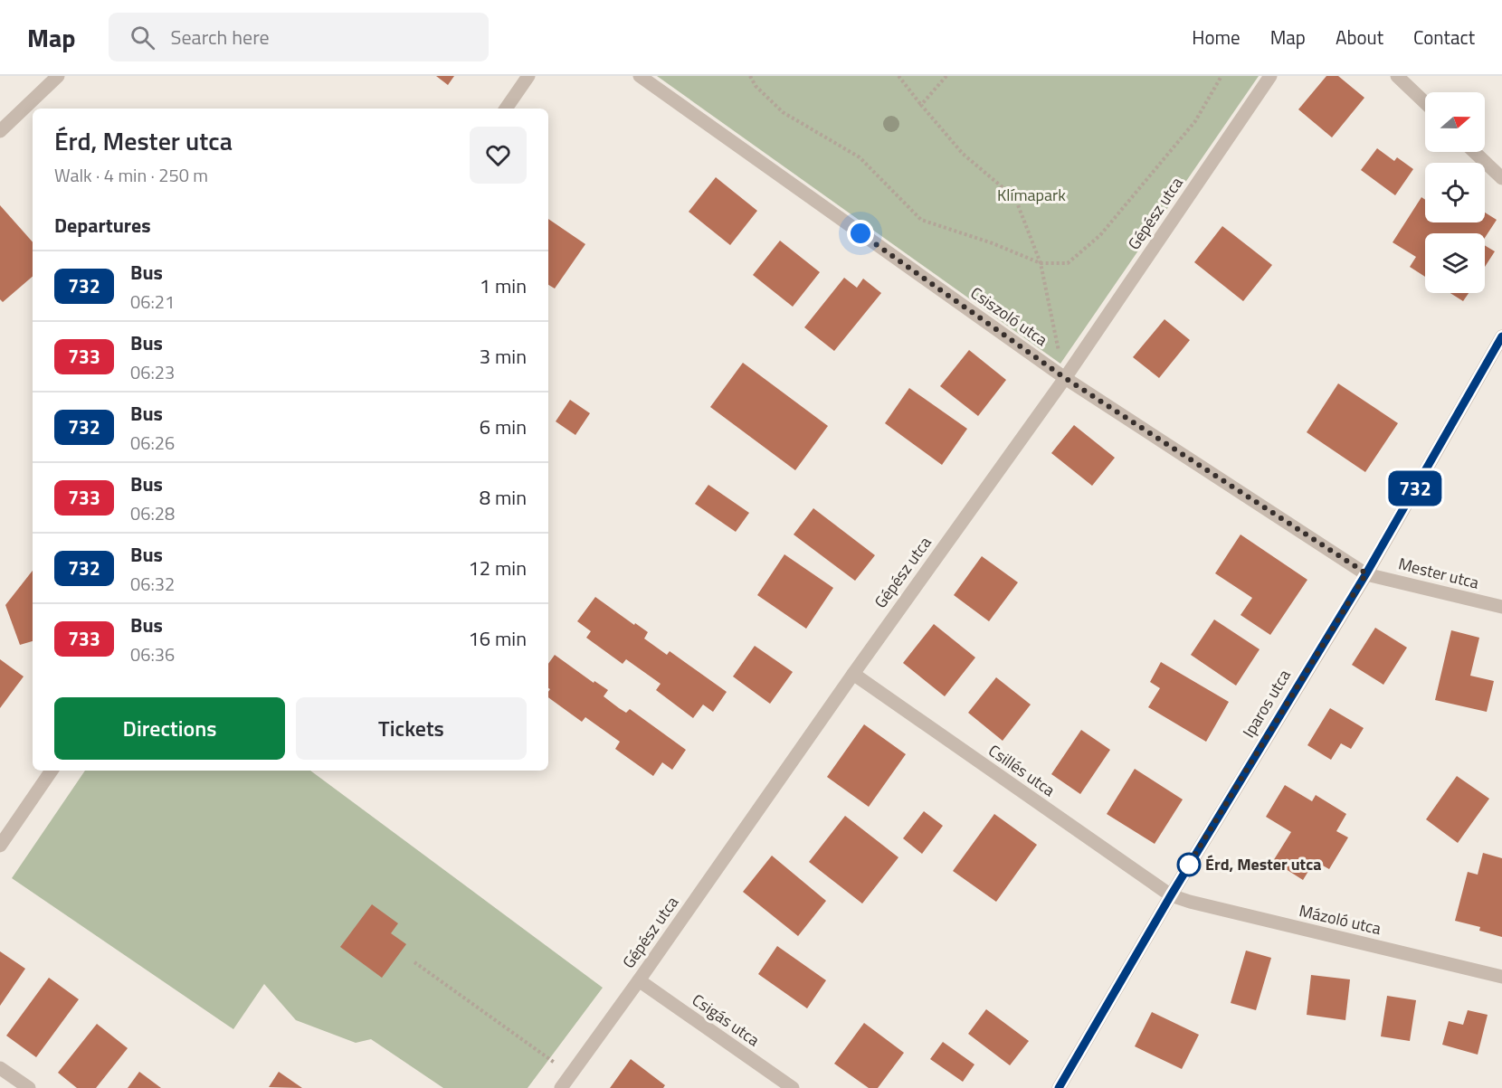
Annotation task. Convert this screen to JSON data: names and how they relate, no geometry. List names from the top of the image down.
{
  "streets": {
    "street": [
      "Gépész utca",
      "Csiszoló utca",
      "Mester utca",
      "Iparos utca",
      "Csillés utca",
      "Mázoló utca",
      "Csigás utca"
    ]
  },
  "crossings": [
    ["Gépész utca", "Csiszoló utca"],
    ["Gépész utca", "Csillés utca"],
    ["Gépész utca", "Csigás utca"],
    ["Csiszoló utca", "Mester utca"],
    ["Csiszoló utca", "Iparos utca"],
    ["Mester utca", "Iparos utca"],
    ["Iparos utca", "Csillés utca"],
    ["Iparos utca", "Mázoló utca"],
    ["Csillés utca", "Mázoló utca"]
  ],
  "parks": ["Klímapark"],
  "places": ["Érd, Mester utca"],
  "lines": ["bus line 732"],
  "north": "right",
  "page": {
    "header": "Map",
    "search": "Search here",
    "nav": [
      "Home",
      "Map",
      "About",
      "Contact"
    ],
    "on_map": "732",
    "heading": [
      ["Érd, Mester utca", "Walk · 4 min · 250 m"],
      "Departures"
    ],
    "list": [
      {
        "mark": "732",
        "name": "Bus",
        "note": "06:21",
        "value": "1 min"
      },
      {
        "mark": "733",
        "name": "Bus",
        "note": "06:23",
        "value": "3 min"
      },
      {
        "mark": "732",
        "name": "Bus",
        "note": "06:26",
        "value": "6 min"
      },
      {
        "mark": "733",
        "name": "Bus",
        "note": "06:28",
        "value": "8 min"
      },
      {
        "mark": "732",
        "name": "Bus",
        "note": "06:32",
        "value": "12 min"
      },
      {
        "mark": "733",
        "name": "Bus",
        "note": "06:36",
        "value": "16 min"
      }
    ],
    "buttons": ["Directions", "Tickets"]
  }
}
